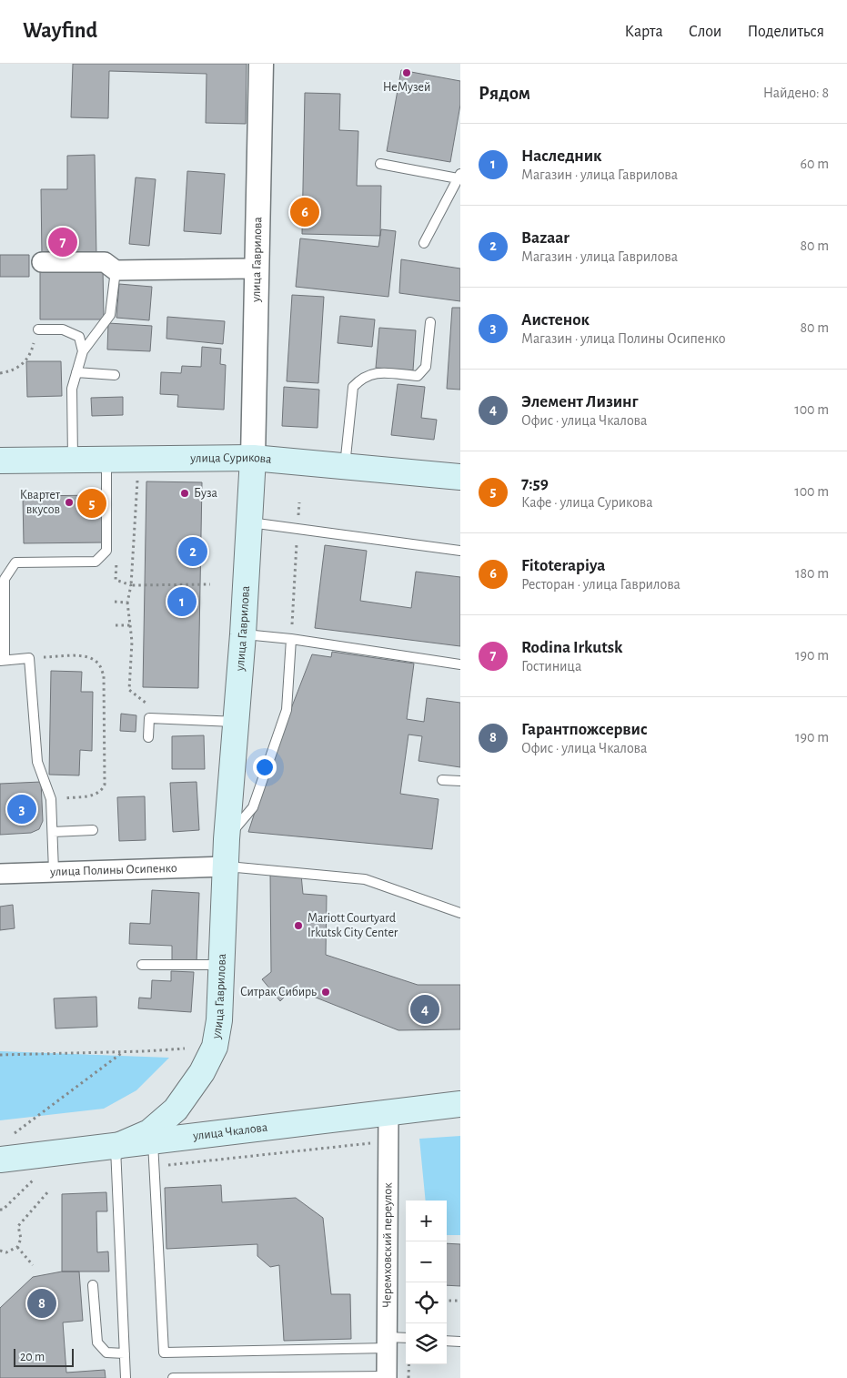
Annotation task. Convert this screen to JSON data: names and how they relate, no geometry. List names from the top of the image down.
{
  "streets": {
    "main road": ["улица Гаврилова", "улица Сурикова", "улица Чкалова"],
    "street": ["улица Полины Осипенко", "Черемховский переулок"]
  },
  "crossings": [
    ["улица Гаврилова", "улица Сурикова"],
    ["улица Гаврилова", "улица Полины Осипенко"],
    ["улица Гаврилова", "улица Чкалова"],
    ["улица Чкалова", "Черемховский переулок"]
  ],
  "places": [
    "НеМузей",
    "Буза",
    "Квартет вкусов",
    "Mariott Courtyard Irkutsk City Center",
    "Ситрак Сибирь"
  ],
  "scale_bar": "20 m",
  "page": {
    "header": "Wayfind",
    "nav": ["Карта", "Слои", "Поделиться"],
    "heading": ["Рядом", "Найдено: 8"],
    "list": [
      {
        "mark": "1",
        "name": "Наследник",
        "note": "Магазин · улица Гаврилова",
        "value": "60 m"
      },
      {
        "mark": "2",
        "name": "Bazaar",
        "note": "Магазин · улица Гаврилова",
        "value": "80 m"
      },
      {
        "mark": "3",
        "name": "Аистенок",
        "note": "Магазин · улица Полины Осипенко",
        "value": "80 m"
      },
      {
        "mark": "4",
        "name": "Элемент Лизинг",
        "note": "Офис · улица Чкалова",
        "value": "100 m"
      },
      {
        "mark": "5",
        "name": "7:59",
        "note": "Кафе · улица Сурикова",
        "value": "100 m"
      },
      {
        "mark": "6",
        "name": "Fitoterapiya",
        "note": "Ресторан · улица Гаврилова",
        "value": "180 m"
      },
      {
        "mark": "7",
        "name": "Rodina Irkutsk",
        "note": "Гостиница",
        "value": "190 m"
      },
      {
        "mark": "8",
        "name": "Гарантпожсервис",
        "note": "Офис · улица Чкалова",
        "value": "190 m"
      }
    ],
    "pins": [
      "6",
      "7",
      "5",
      "2",
      "1",
      "3",
      "4",
      "8"
    ],
    "map_buttons": ["+", "−"],
    "scale": "20 m"
  }
}
